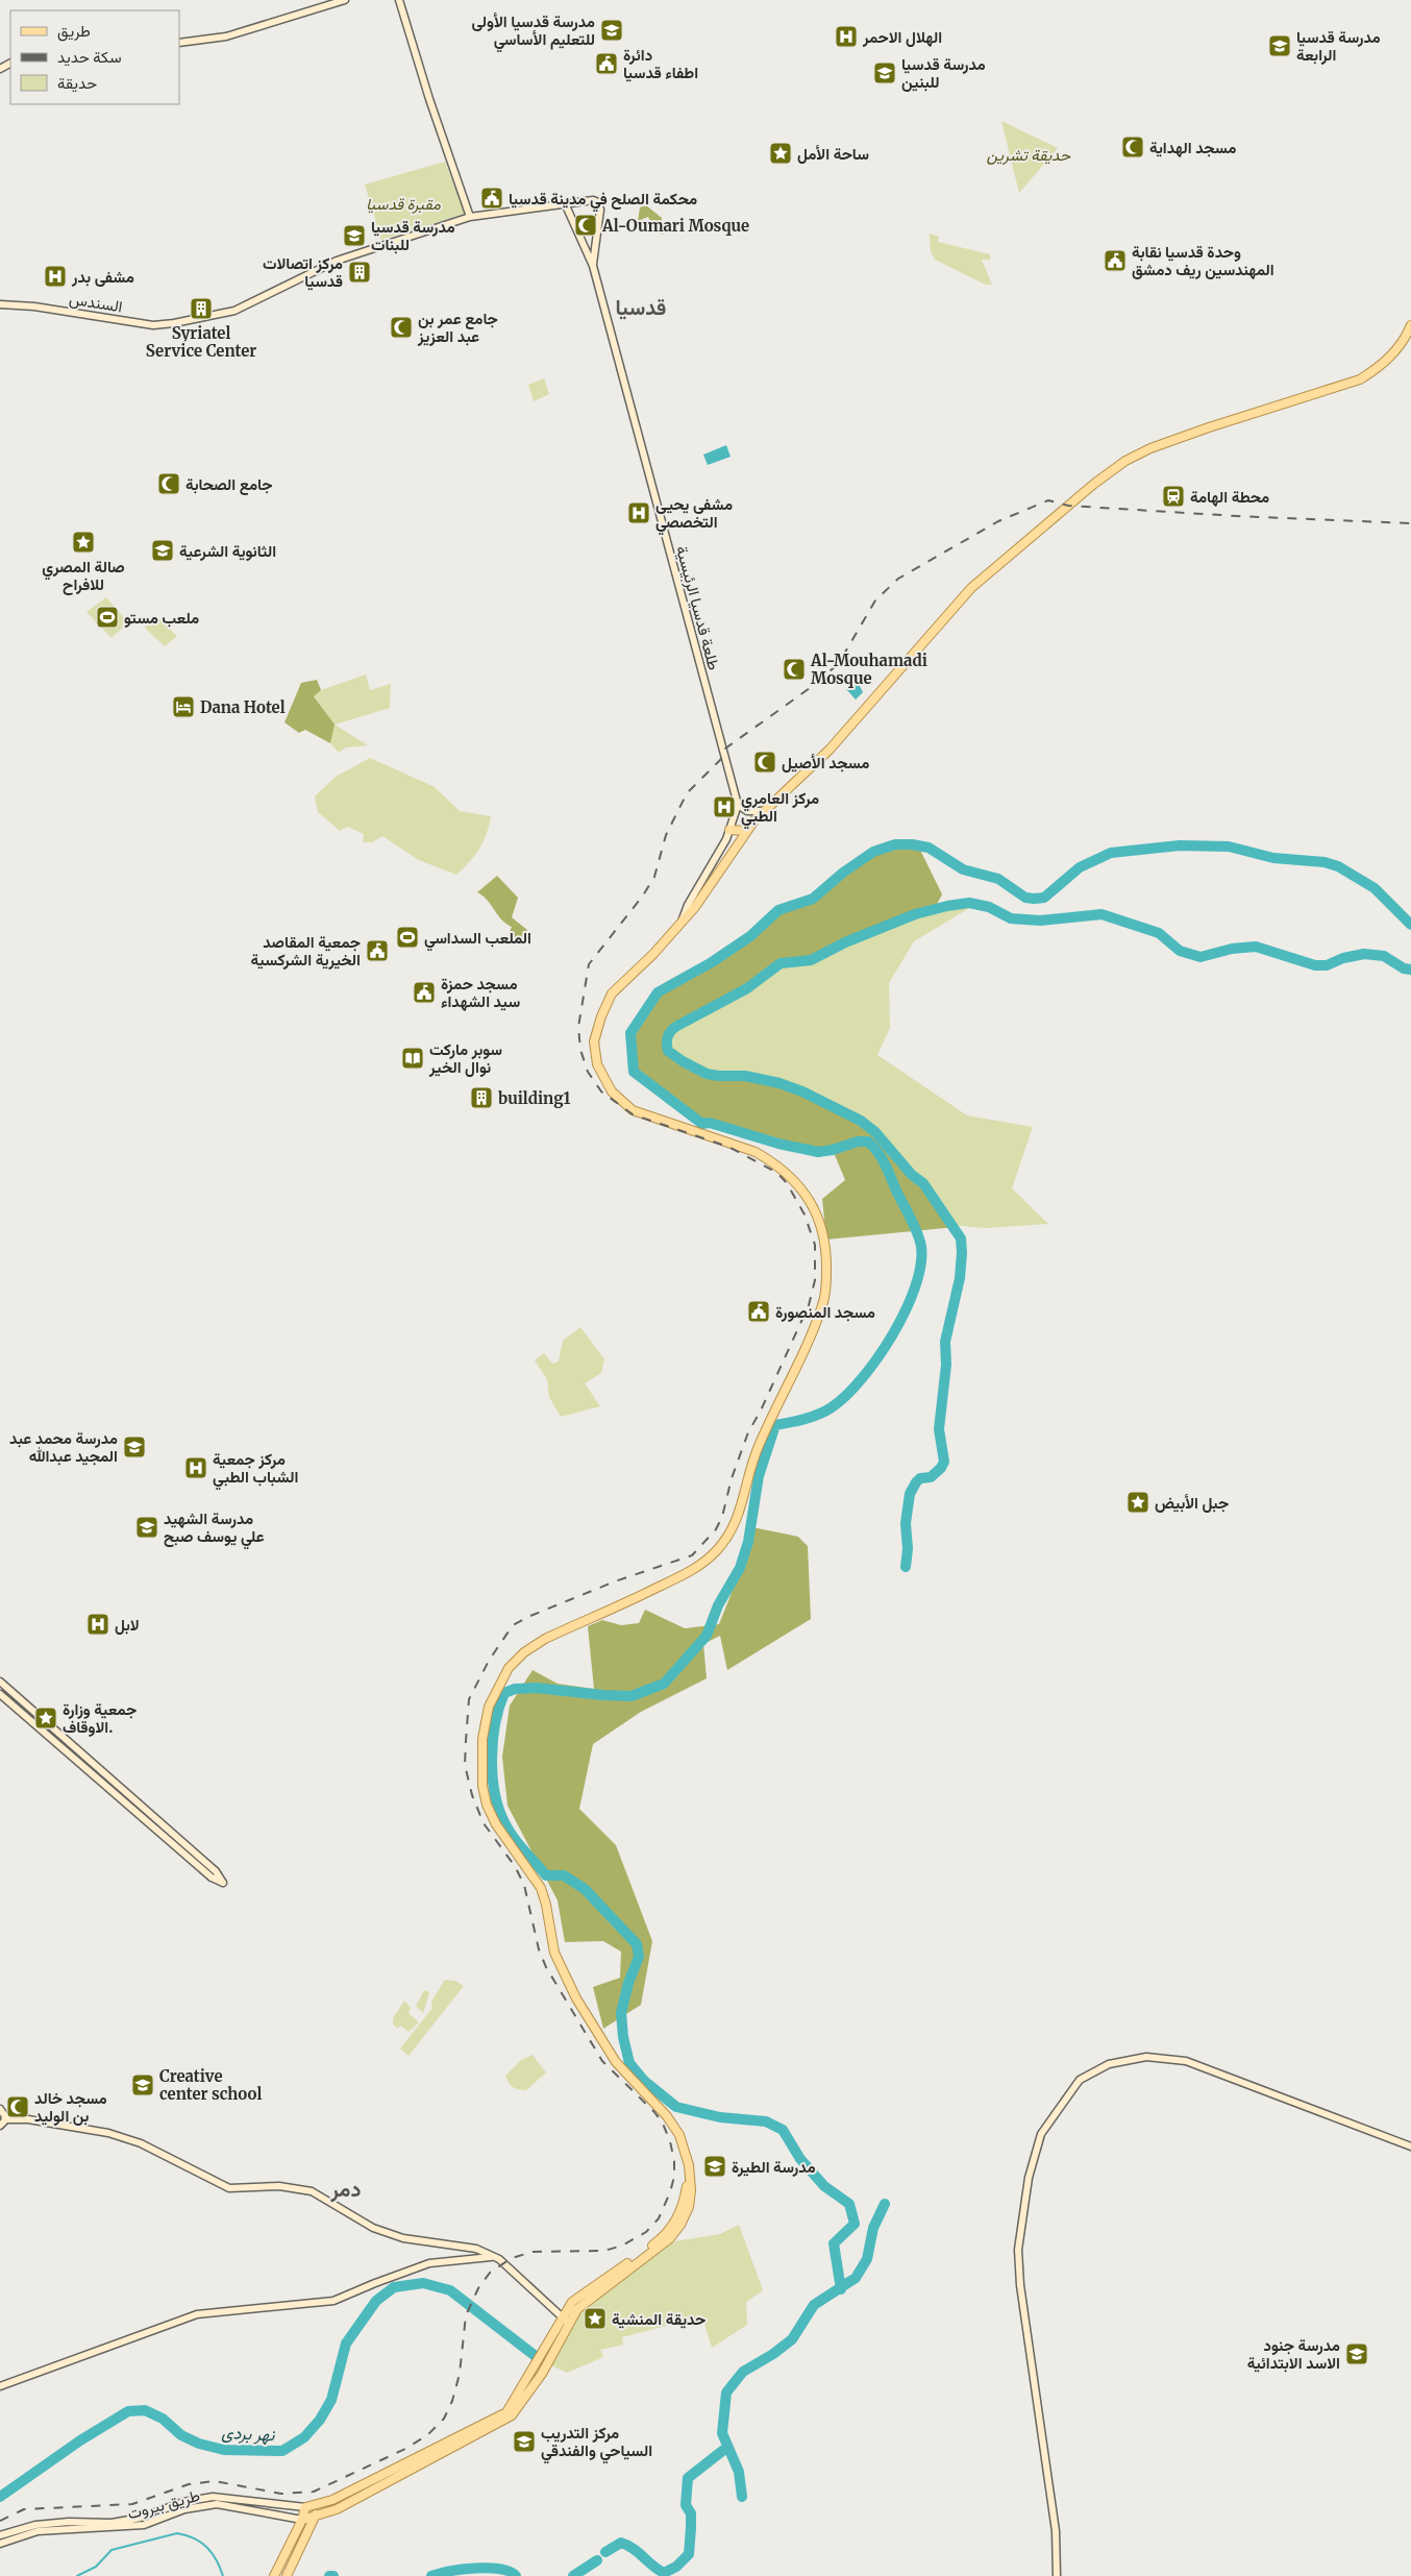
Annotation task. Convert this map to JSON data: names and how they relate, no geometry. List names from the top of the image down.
{
  "streets": {
    "main road": ["السندس", "طلعة قدسيا الرئيسية", "طريق بيروت"]
  },
  "crossings": [
    ["السندس", "طلعة قدسيا الرئيسية"]
  ],
  "districts": ["قدسيا", "دمر"],
  "water": ["نهر بردى"],
  "parks": ["حديقة تشرين", "مقبرة قدسيا"],
  "places": {
    "school or university": [
      "مدرسة قدسيا الأولى للتعليم الأساسي",
      "مدرسة قدسيا الرابعة",
      "مدرسة قدسيا للبنين",
      "مدرسة قدسيا للبنات",
      "الثانوية الشرعية",
      "مدرسة محمد عبد المجيد عبدالله",
      "مدرسة الشهيد علي يوسف صبح",
      "Creative center school",
      "مدرسة الطيرة",
      "مدرسة جنود الاسد الابتدائية",
      "مركز التدريب السياحي والفندقي"
    ],
    "hospital": [
      "الهلال الاحمر",
      "مشفى بدر",
      "مشفى يحيى التخصصي",
      "مركز العامري الطبي",
      "مركز جمعية الشباب الطبي",
      "لابل"
    ],
    "public building": [
      "دائرة اطفاء قدسيا",
      "محكمة الصلح في مدينة قدسيا",
      "وحدة قدسيا نقابة المهندسين ريف دمشق",
      "جمعية المقاصد الخيرية الشركسية",
      "مسجد حمزة سيد الشهداء",
      "مسجد المنصورة"
    ],
    "mosque": [
      "مسجد الهداية",
      "Al-Oumari Mosque",
      "جامع عمر بن عبد العزيز",
      "جامع الصحابة",
      "Al-Mouhamadi Mosque",
      "مسجد الأصيل",
      "مسجد خالد بن الوليد"
    ],
    "place": [
      "ساحة الأمل",
      "صالة المصري للافراح",
      "جبل الأبيض",
      "جمعية وزارة الاوقاف.",
      "حديقة المنشية"
    ],
    "building": ["مركز اتصالات قدسيا", "Syriatel Service Center", "building1"],
    "station": ["محطة الهامة"],
    "sports": ["ملعب مستو", "الملعب السداسي"],
    "hotel": ["Dana Hotel"],
    "library": ["سوبر ماركت نوال الخير"]
  },
  "legend": ["طريق", "سكة حديد", "حديقة"]
}
